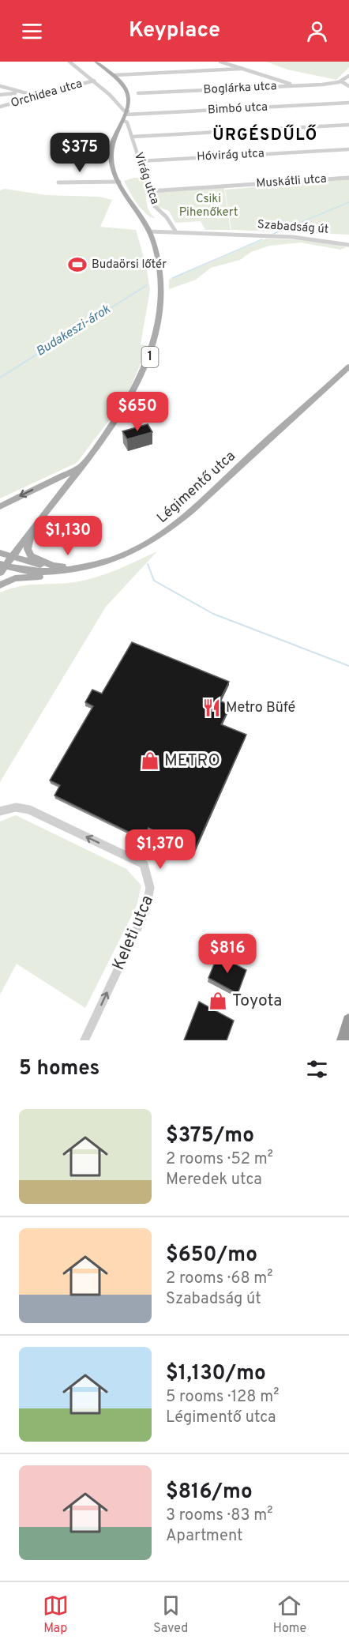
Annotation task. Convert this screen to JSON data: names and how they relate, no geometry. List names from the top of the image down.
{
  "streets": {
    "main road": ["1", "Légimentő utca"],
    "street": [
      "Boglárka utca",
      "Orchidea utca",
      "Bimbó utca",
      "Hóvirág utca",
      "Virág utca",
      "Muskátli utca",
      "Szabadság út",
      "Keleti utca"
    ]
  },
  "crossings": [
    ["Bimbó utca", "1"],
    ["Hóvirág utca", "Virág utca"],
    ["Virág utca", "Muskátli utca"],
    ["Virág utca", "Szabadság út"],
    ["Virág utca", "1"],
    ["Szabadság út", "1"],
    ["1", "Légimentő utca"]
  ],
  "districts": ["ÜRGÉSDŰLŐ"],
  "water": ["Budakeszi-árok"],
  "parks": ["Csiki Pihenőkert"],
  "places": {
    "sports": ["Budaörsi lőtér"],
    "restaurant": ["Metro Büfé"],
    "shop": ["METRO", "Toyota"]
  },
  "page": {
    "header": "Keyplace",
    "price": [
      "$375",
      "$650",
      "$1,130",
      "$1,370",
      "$816"
    ],
    "heading": "5 homes",
    "list": [
      {
        "name": "$375/mo",
        "note": "2 rooms · 52 m² · Meredek utca"
      },
      {
        "name": "$650/mo",
        "note": "2 rooms · 68 m² · Szabadság út"
      },
      {
        "name": "$1,130/mo",
        "note": "5 rooms · 128 m² · Légimentő utca"
      },
      {
        "name": "$816/mo",
        "note": "3 rooms · 83 m² · Apartment"
      }
    ],
    "tabs": ["Map", "Saved", "Home"]
  }
}
